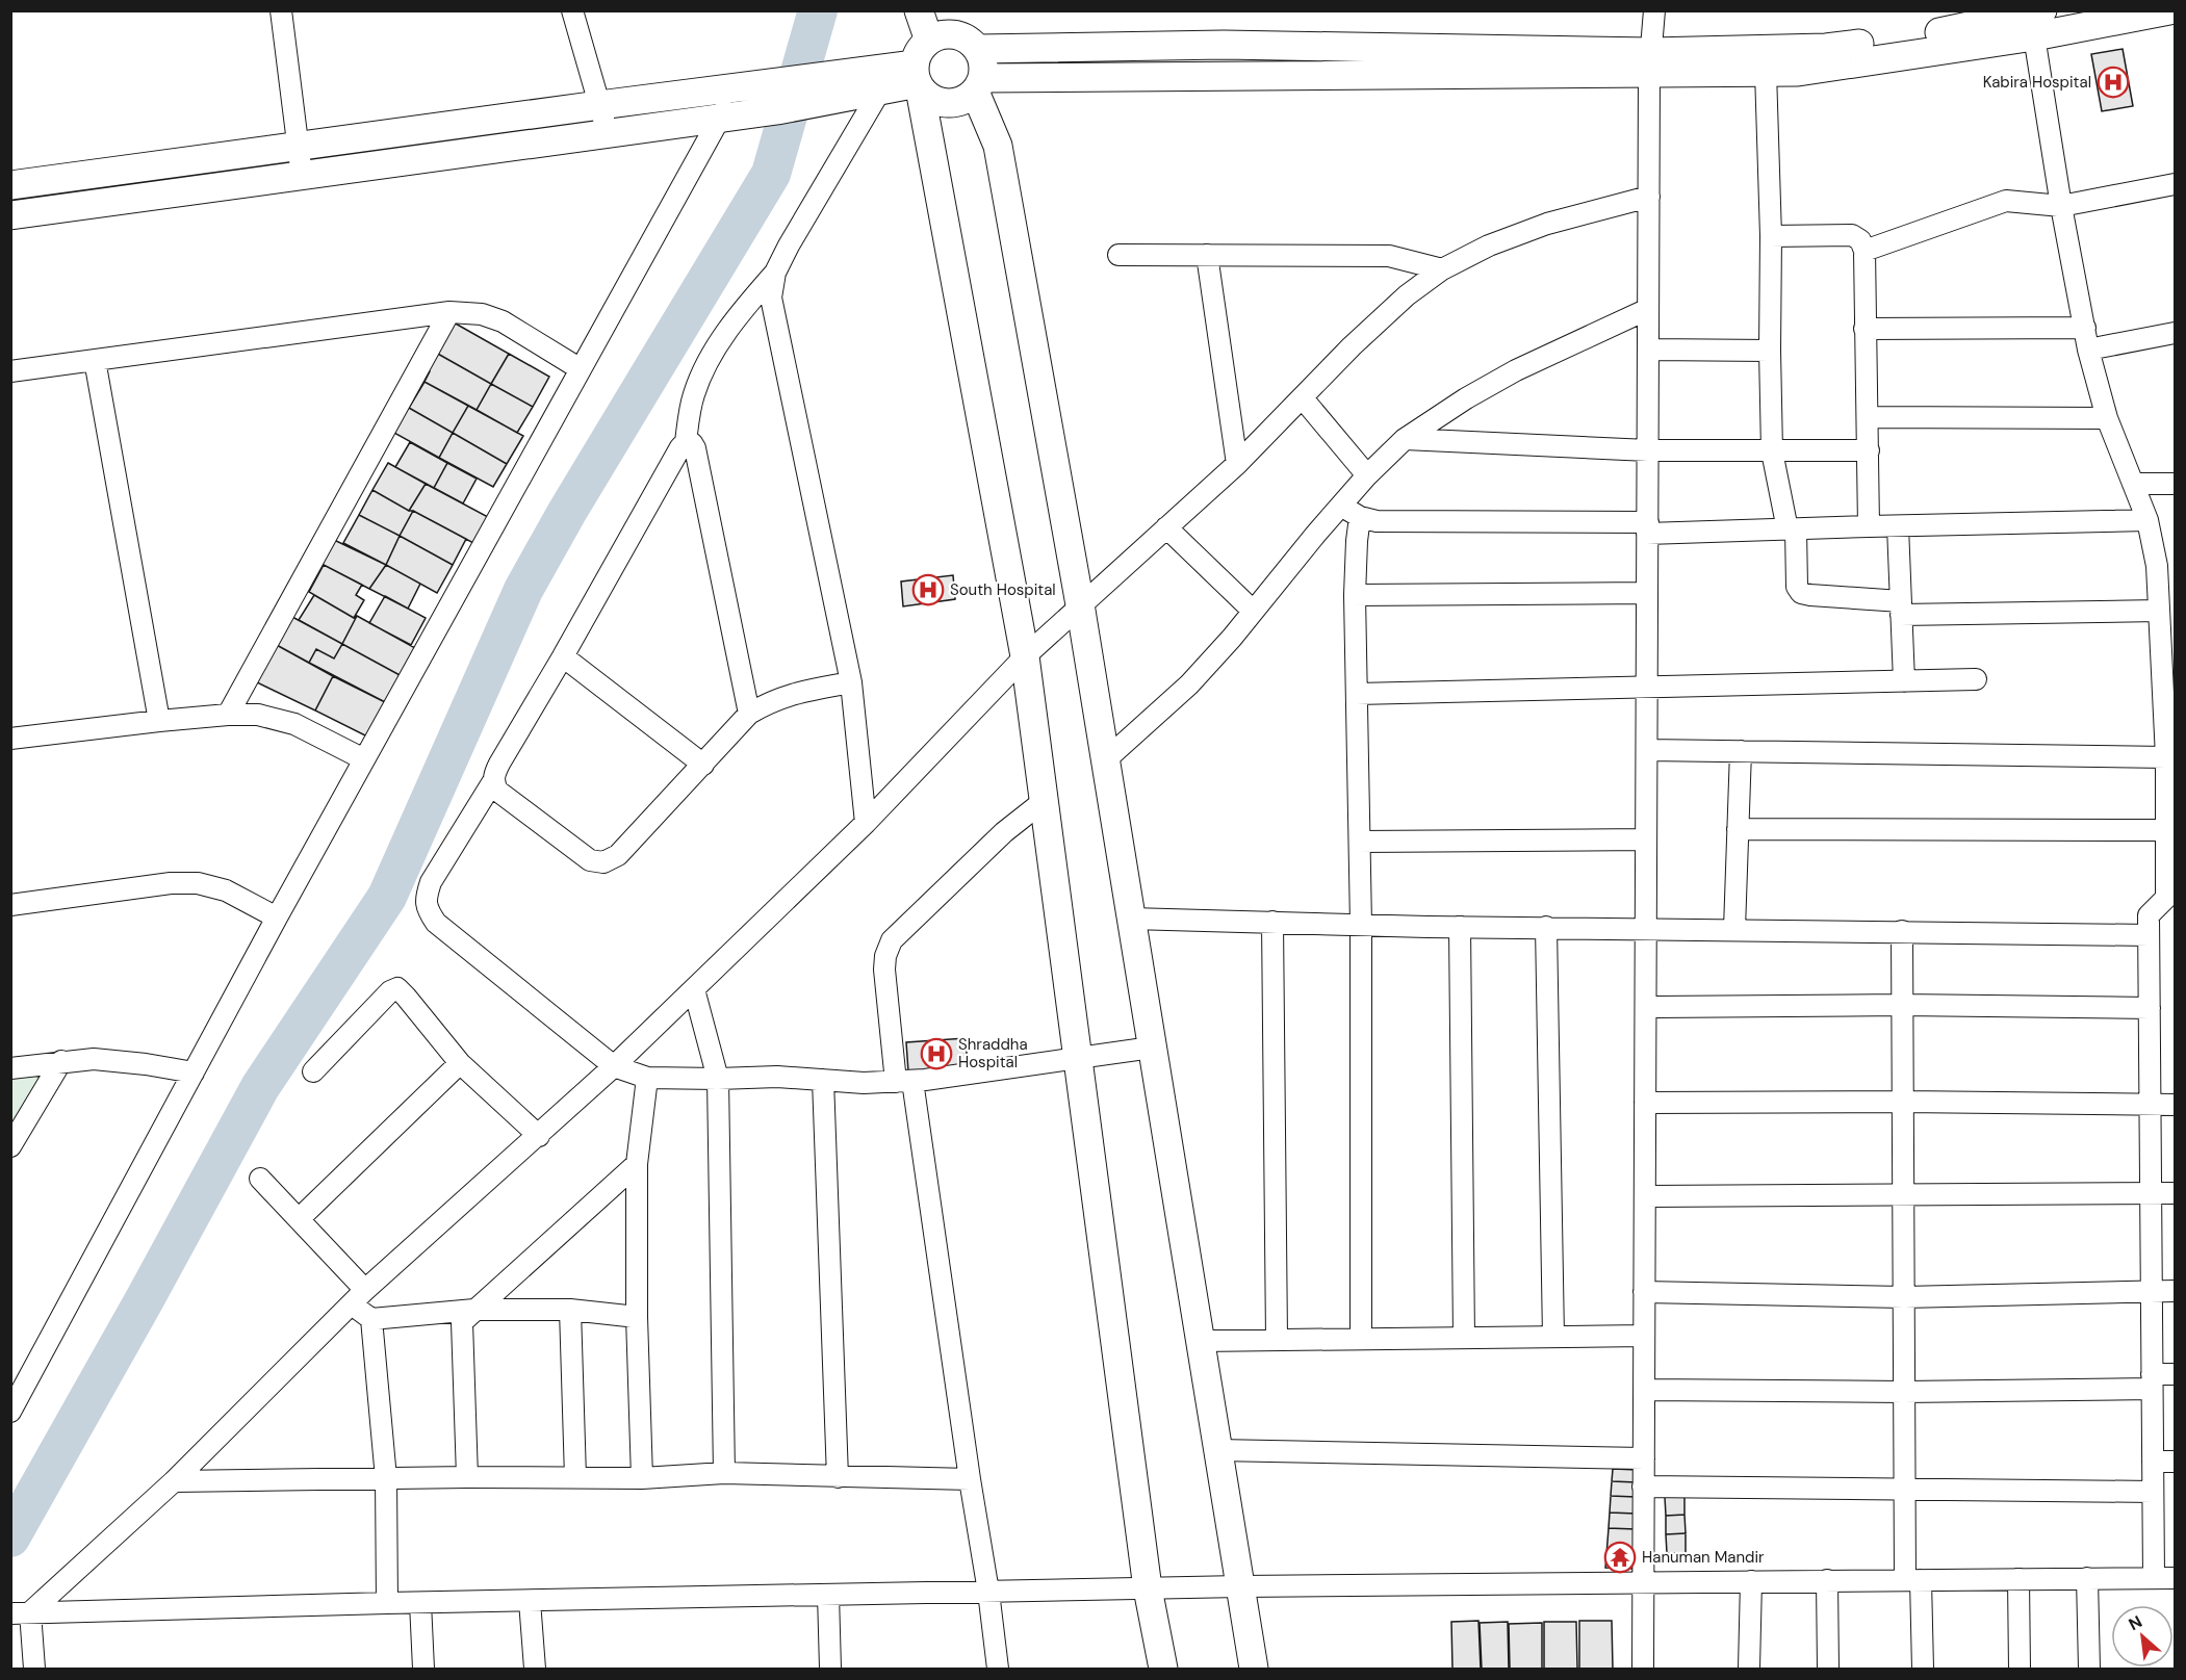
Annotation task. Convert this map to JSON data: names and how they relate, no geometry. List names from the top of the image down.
{
  "places": {
    "hospital": ["Kabira Hospital", "South Hospital", "Shraddha Hospital"],
    "temple": ["Hanuman Mandir"]
  },
  "north": "top left"
}
